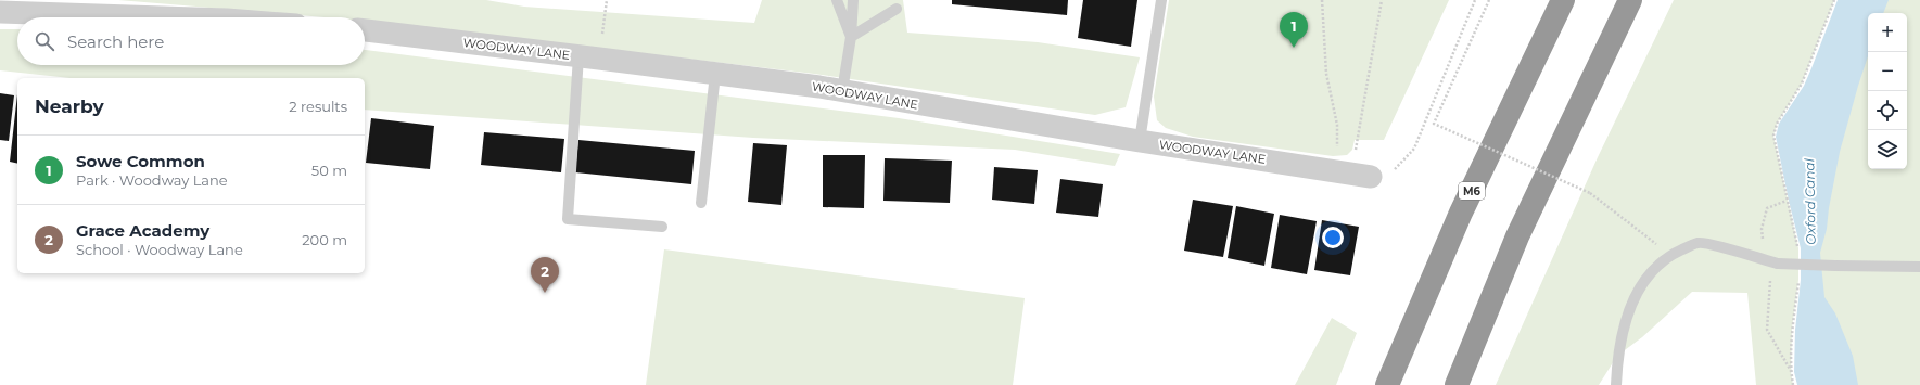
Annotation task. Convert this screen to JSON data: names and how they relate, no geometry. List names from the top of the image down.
{
  "streets": {
    "highway": ["M6"],
    "street": ["WOODWAY LANE"]
  },
  "water": ["Oxford Canal"],
  "page": {
    "pins": ["1", "2"],
    "map_buttons": ["+", "−"],
    "search": "Search here",
    "heading": ["Nearby", "2 results"],
    "list": [
      {
        "mark": "1",
        "name": "Sowe Common",
        "note": "Park · Woodway Lane",
        "value": "50 m"
      },
      {
        "mark": "2",
        "name": "Grace Academy",
        "note": "School · Woodway Lane",
        "value": "200 m"
      }
    ]
  }
}
